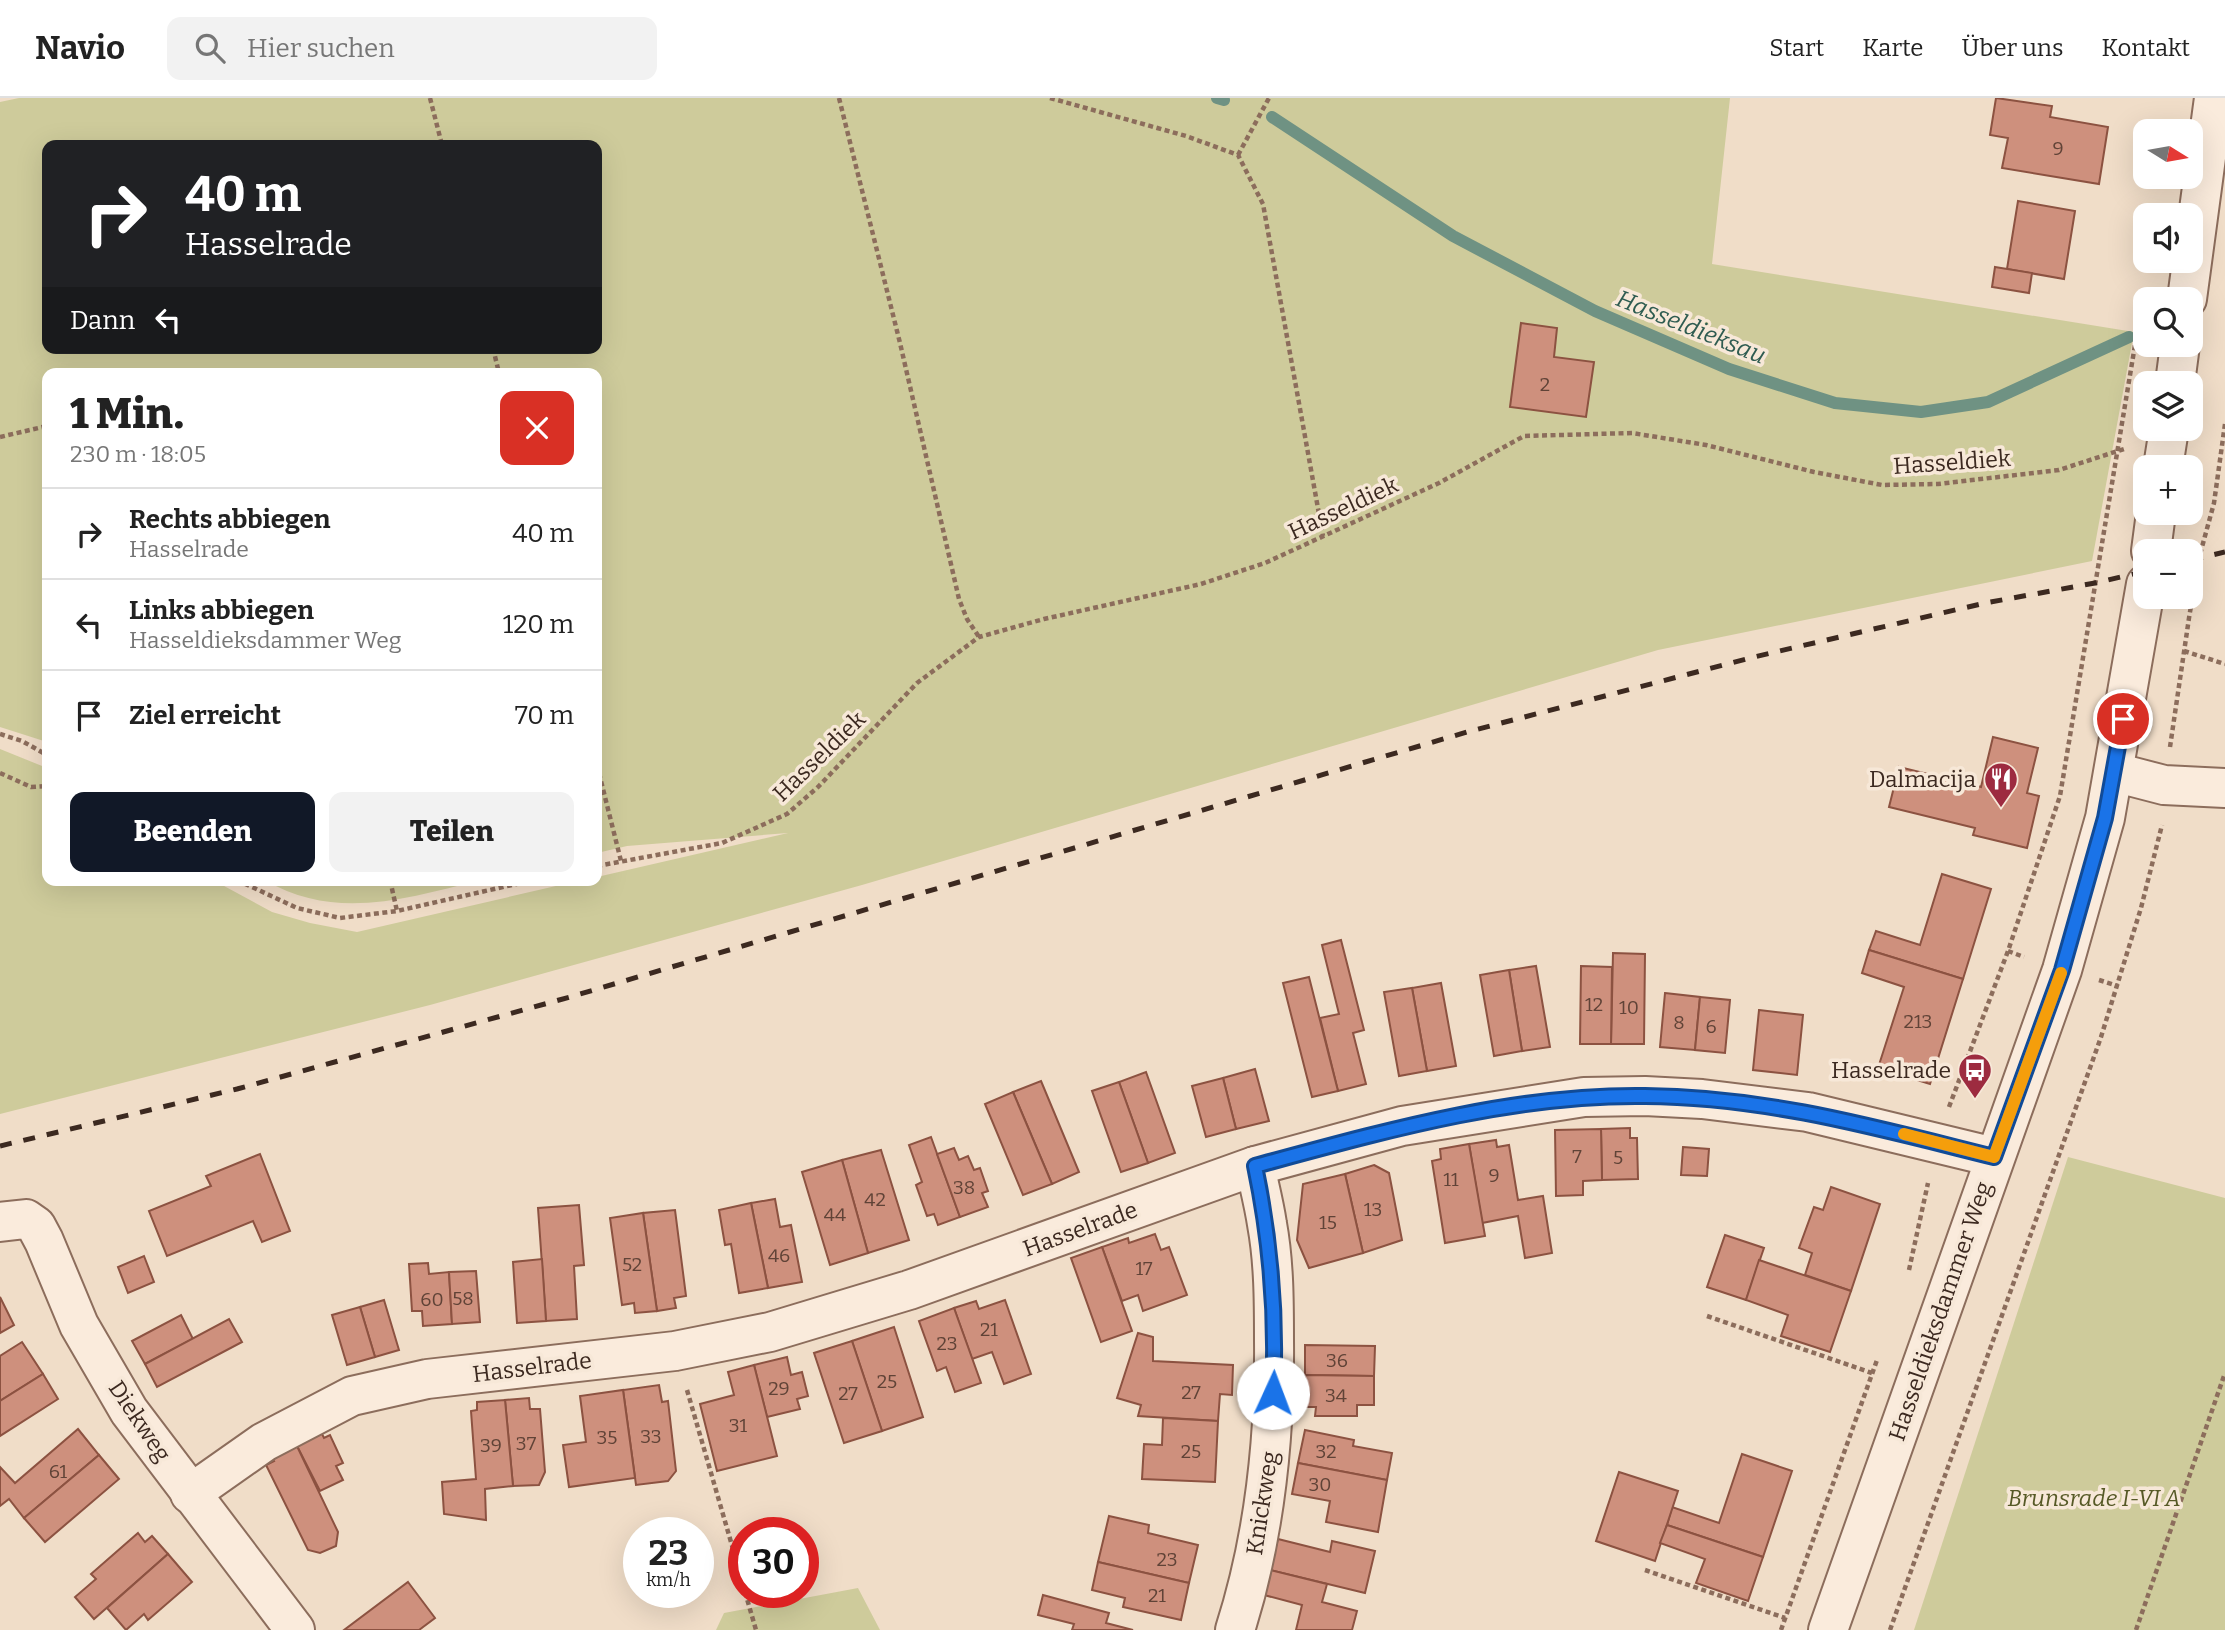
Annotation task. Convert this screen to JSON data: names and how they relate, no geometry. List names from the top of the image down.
{
  "streets": {
    "street": [
      "Hasselrade",
      "Hasseldieksdammer Weg",
      "Diekweg",
      "Knickweg"
    ],
    "path": ["Hasseldiek"]
  },
  "crossings": [
    ["Hasselrade", "Hasseldieksdammer Weg"],
    ["Hasselrade", "Diekweg"],
    ["Hasselrade", "Knickweg"]
  ],
  "water": ["Hasseldieksau"],
  "parks": ["Brunsrade I-VI A"],
  "places": {
    "restaurant": ["Dalmacija"],
    "bus stop": ["Hasselrade"]
  },
  "house_numbers": [
    "9",
    "2",
    "12",
    "10",
    "213",
    "8",
    "6",
    "7",
    "5",
    "9",
    "11",
    "38",
    "42",
    "13",
    "44",
    "15",
    "46",
    "52",
    "17",
    "58",
    "60",
    "21",
    "23",
    "36",
    "25",
    "29",
    "27",
    "27",
    "34",
    "31",
    "33",
    "35",
    "37",
    "39",
    "25",
    "32",
    "61",
    "30",
    "23",
    "21"
  ],
  "north": "right",
  "page": {
    "header": "Navio",
    "search": "Hier suchen",
    "nav": [
      "Start",
      "Karte",
      "Über uns",
      "Kontakt"
    ],
    "map_buttons": ["+", "−"],
    "turn": ["40 m", "Hasselrade"],
    "then": "Dann",
    "heading": ["1 Min.", "230 m · 18:05"],
    "list": [
      {
        "name": "Rechts abbiegen",
        "note": "Hasselrade",
        "value": "40 m"
      },
      {
        "name": "Links abbiegen",
        "note": "Hasseldieksdammer Weg",
        "value": "120 m"
      },
      {
        "name": "Ziel erreicht",
        "value": "70 m"
      }
    ],
    "buttons": ["Beenden", "Teilen"],
    "speed": "23 km/h",
    "limit": "30"
  }
}
